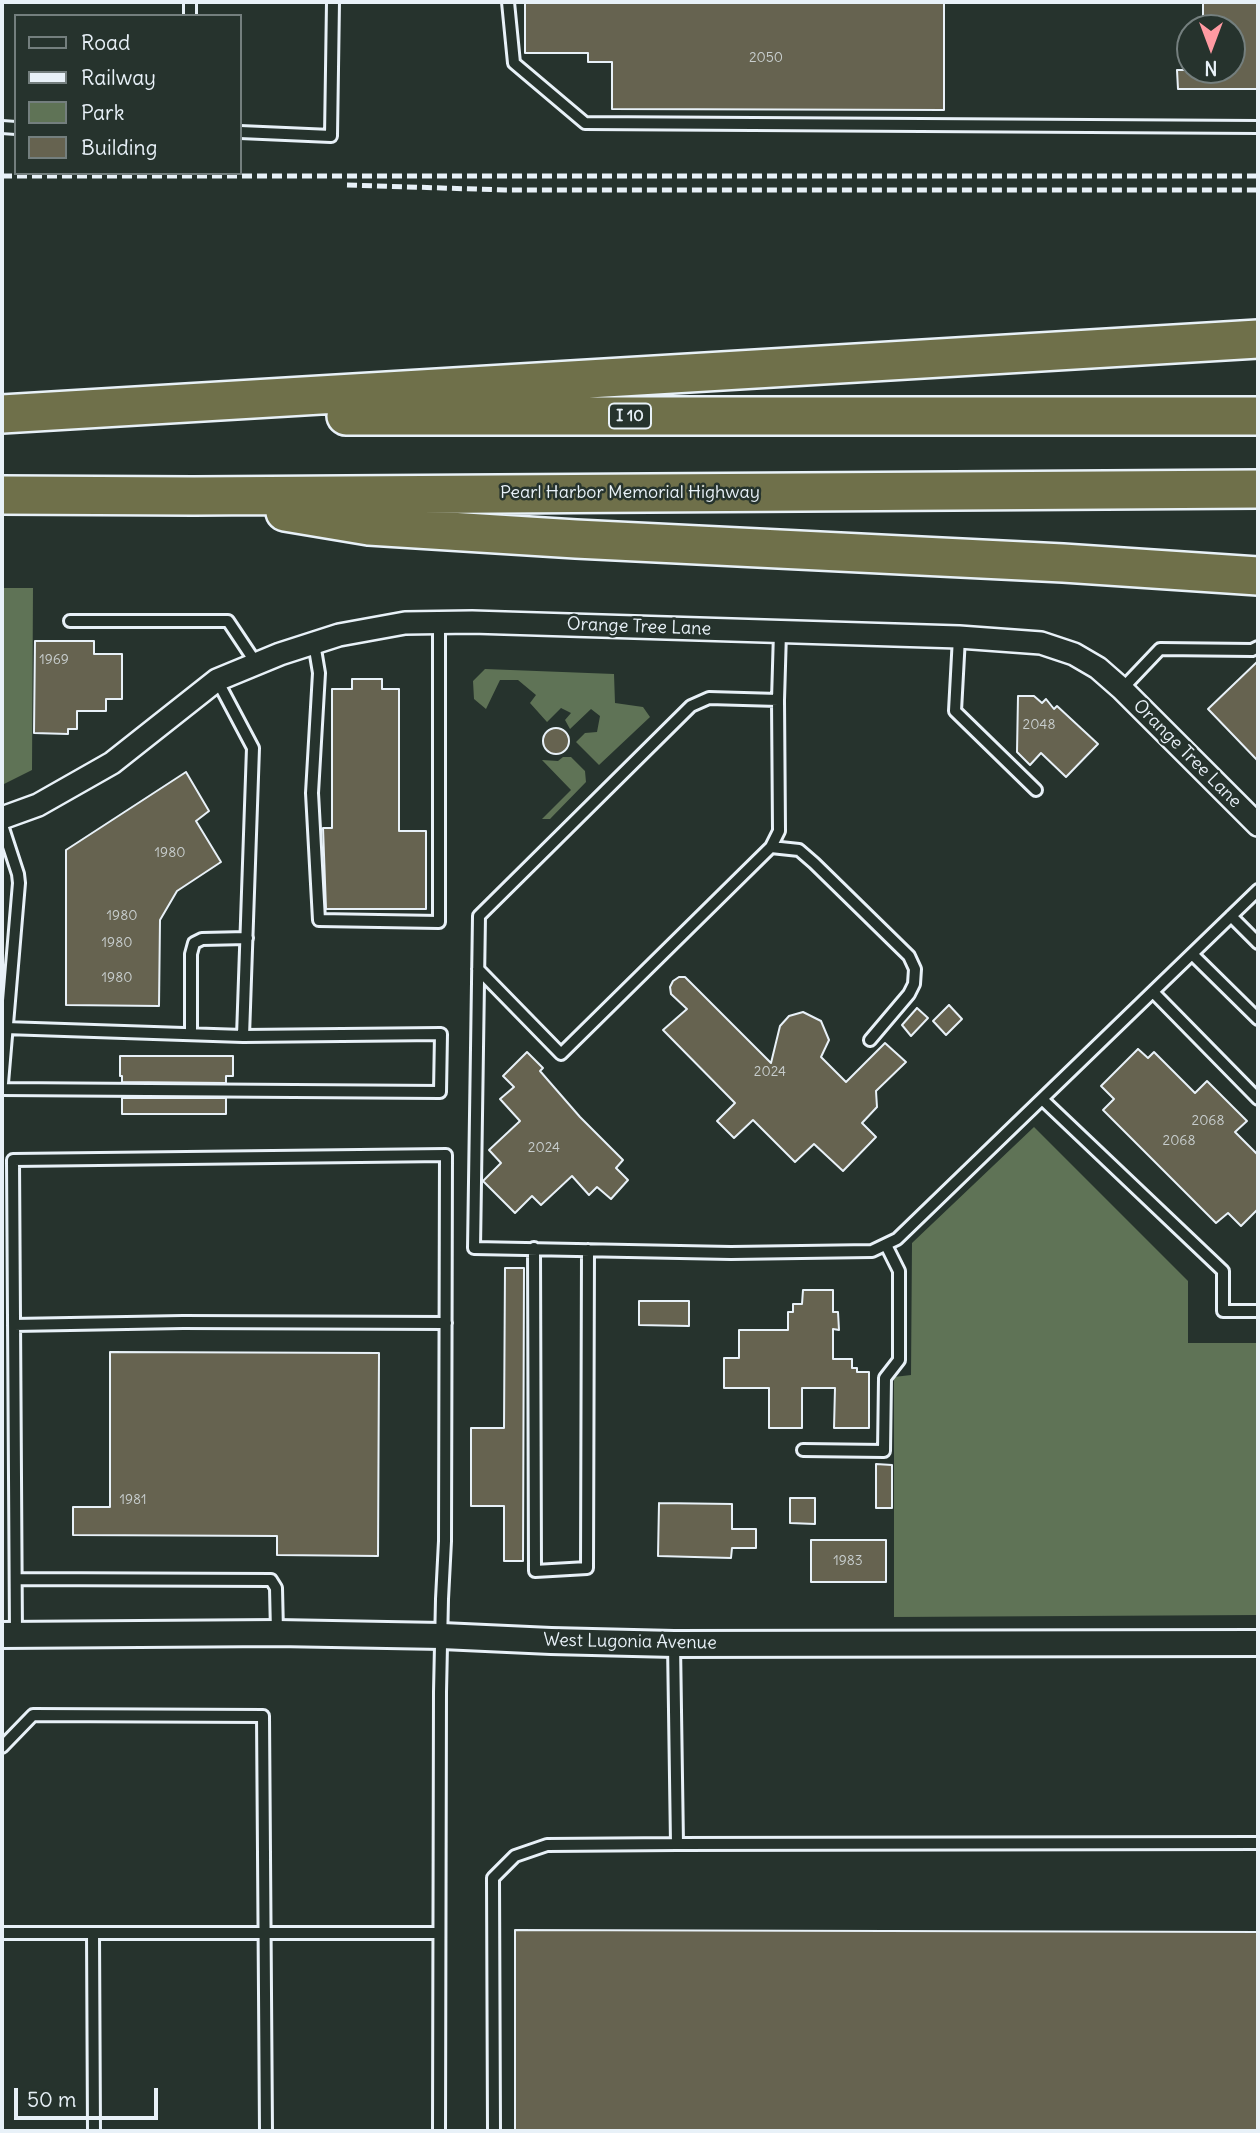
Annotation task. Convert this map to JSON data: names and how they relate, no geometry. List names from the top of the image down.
{
  "streets": {
    "highway": ["I 10", "Pearl Harbor Memorial Highway"],
    "street": ["Orange Tree Lane", "West Lugonia Avenue"]
  },
  "house_numbers": [
    "2050",
    "1969",
    "2048",
    "1980",
    "1980",
    "1980",
    "1980",
    "2024",
    "2068",
    "2068",
    "2024",
    "1981",
    "1983"
  ],
  "legend": [
    "Road",
    "Railway",
    "Park",
    "Building"
  ],
  "scale_bar": "50 m",
  "north": "bottom"
}
